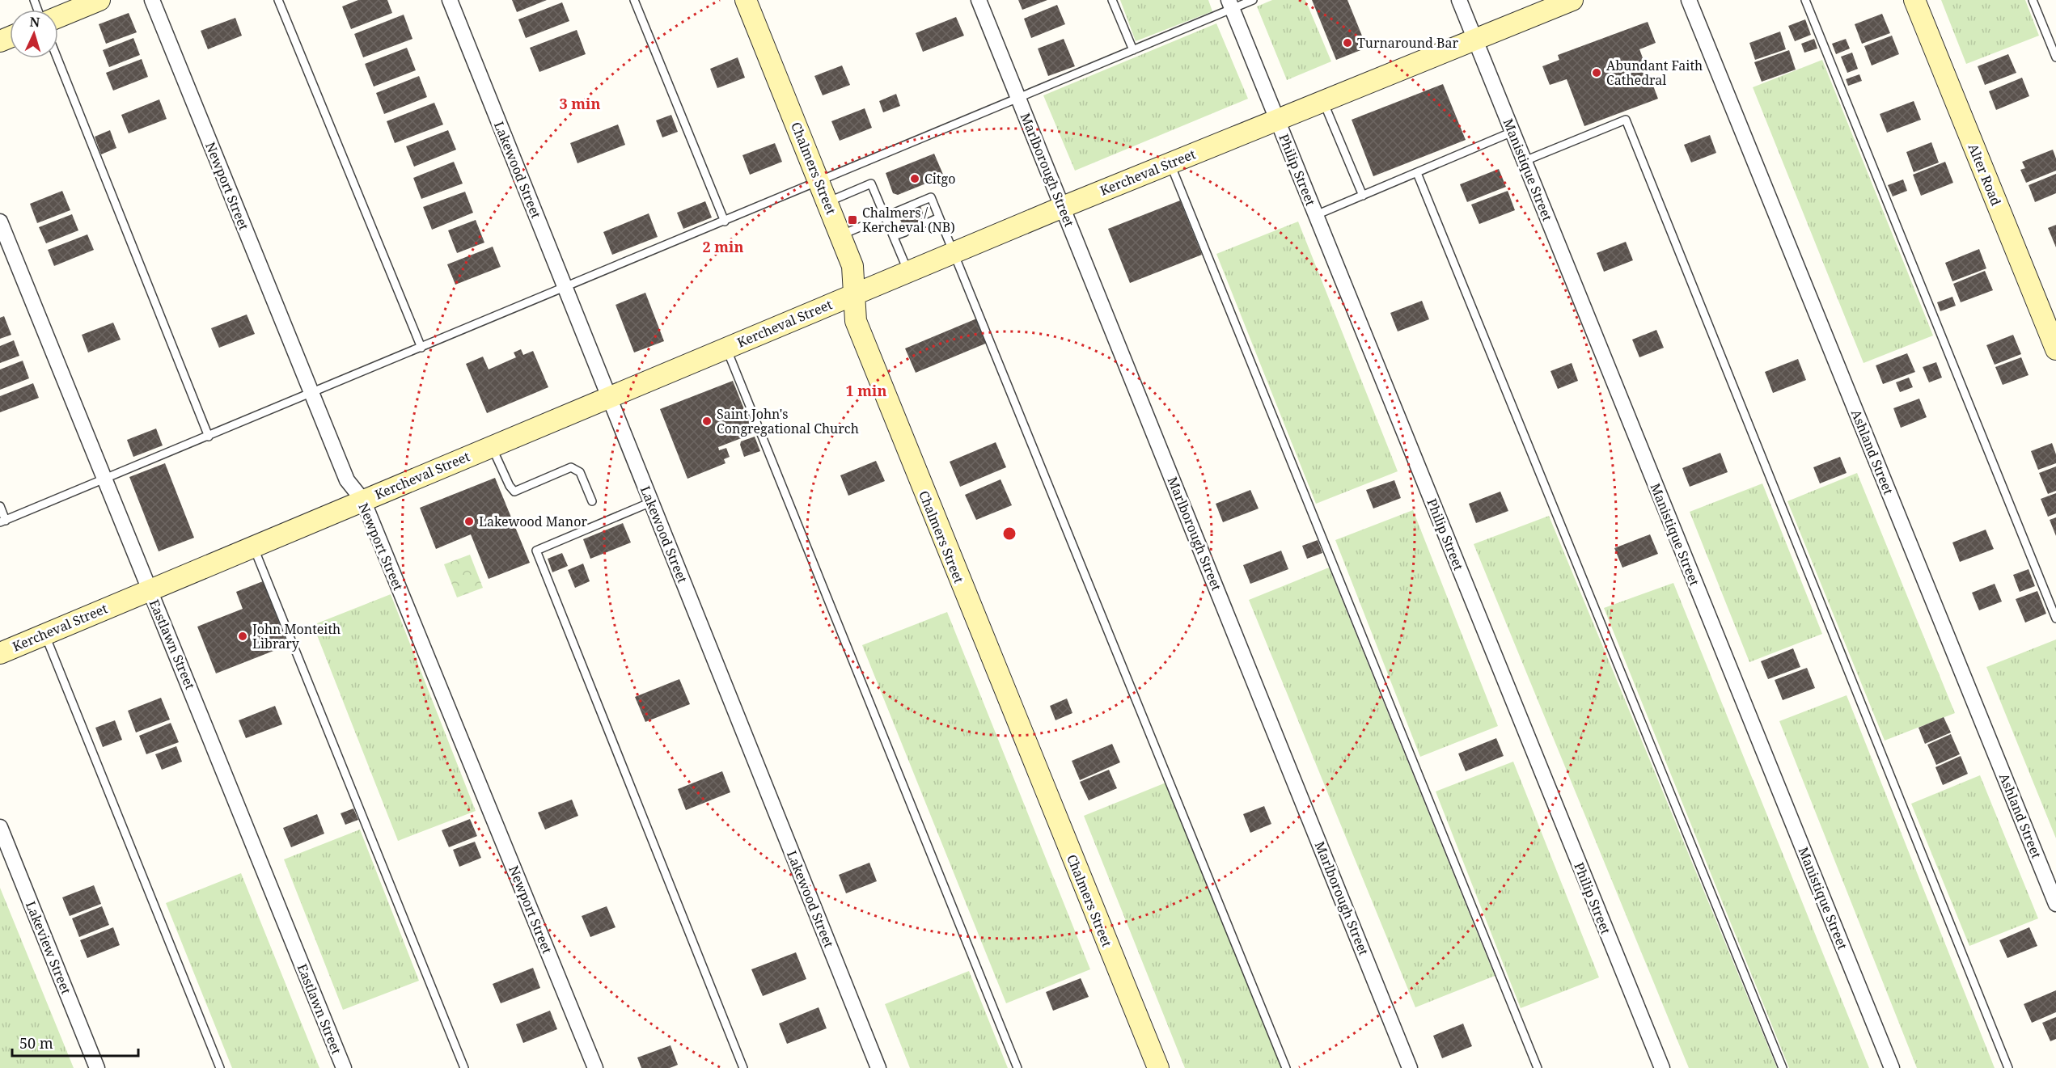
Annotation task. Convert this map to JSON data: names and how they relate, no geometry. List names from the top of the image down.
{
  "streets": {
    "street": [
      "Chalmers Street",
      "Lakewood Street",
      "Marlborough Street",
      "Philip Street",
      "Manistique Street",
      "Kercheval Street",
      "Alter Road",
      "Newport Street",
      "Ashland Street",
      "Eastlawn Street",
      "Lakeview Street"
    ]
  },
  "crossings": [
    ["Chalmers Street", "Kercheval Street"],
    ["Lakewood Street", "Kercheval Street"],
    ["Marlborough Street", "Kercheval Street"],
    ["Philip Street", "Kercheval Street"],
    ["Manistique Street", "Kercheval Street"],
    ["Kercheval Street", "Newport Street"],
    ["Kercheval Street", "Eastlawn Street"]
  ],
  "places": {
    "other": [
      "Turnaround Bar",
      "Abundant Faith Cathedral",
      "Citgo",
      "Saint John's Congregational Church",
      "Lakewood Manor",
      "John Monteith Library"
    ],
    "transit": ["Chalmers / Kercheval (NB)"]
  },
  "scale_bar": "50 m",
  "north": "top",
  "rings": ["3 min", "2 min", "1 min"]
}
